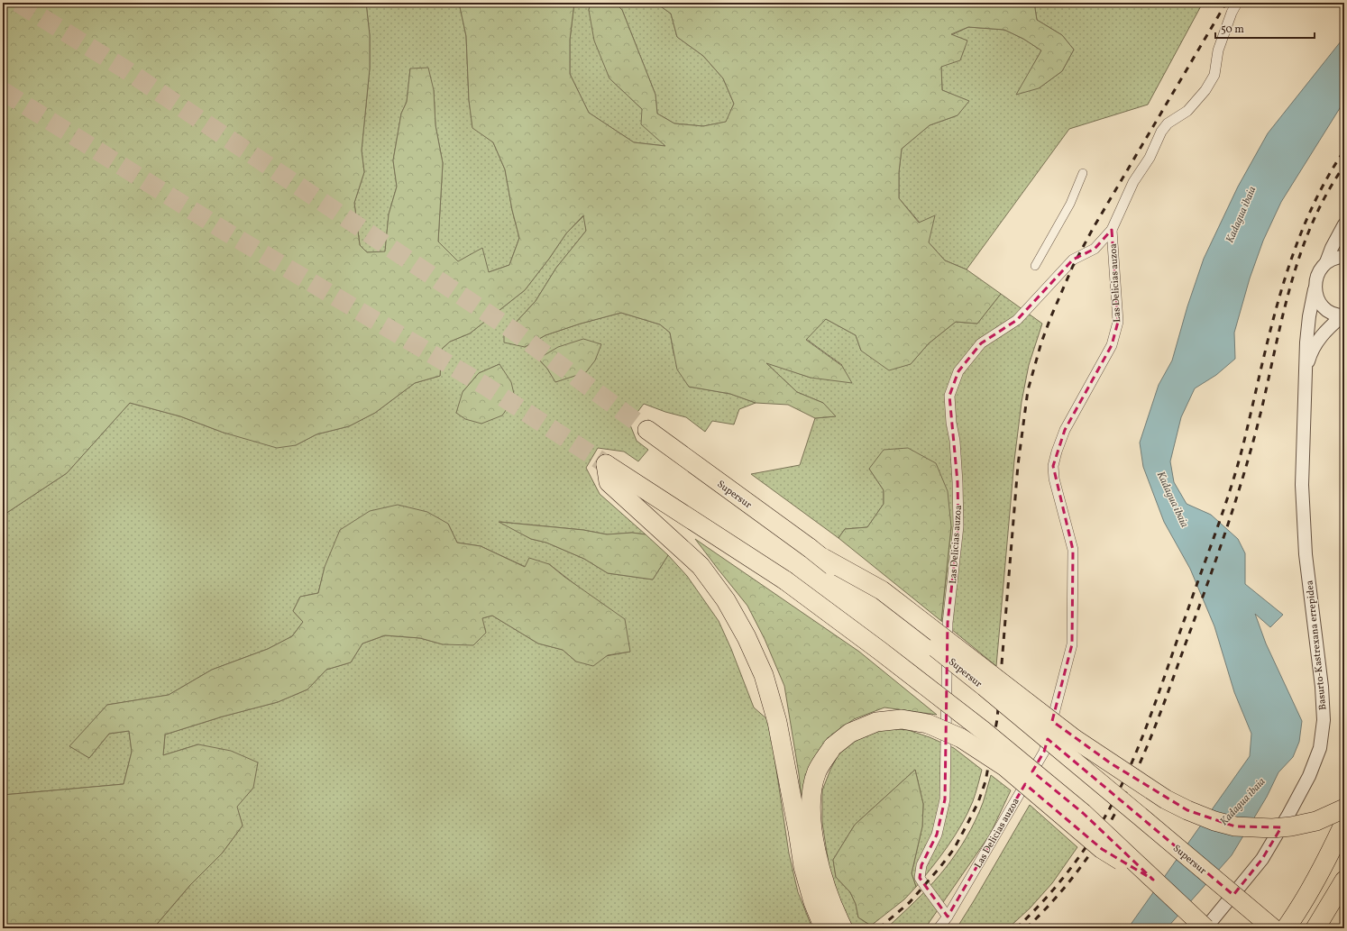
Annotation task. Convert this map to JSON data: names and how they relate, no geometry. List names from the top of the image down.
{
  "streets": {
    "highway": ["Supersur"],
    "street": ["Las Delicias auzoa", "Basurto-Kastrexana errepidea"]
  },
  "water": ["Kadagua ibaia"],
  "scale_bar": "50 m"
}
